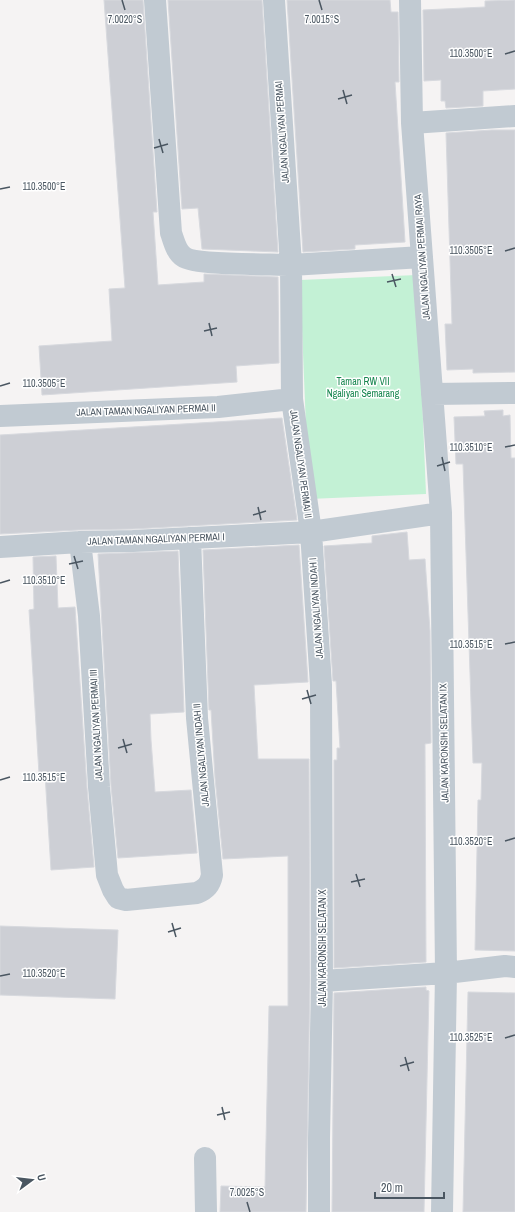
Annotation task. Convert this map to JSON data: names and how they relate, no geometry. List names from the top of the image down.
{
  "streets": {
    "street": [
      "JALAN NGALIYAN PERMAI",
      "JALAN NGALIYAN PERMAI RAYA",
      "JALAN TAMAN NGALIYAN PERMAI II",
      "JALAN NGALIYAN PERMAI II",
      "JALAN TAMAN NGALIYAN PERMAI I",
      "JALAN NGALIYAN INDAH I",
      "JALAN NGALIYAN PERMAI III",
      "JALAN KARONSIH SELATAN IX",
      "JALAN NGALIYAN INDAH II",
      "JALAN KARONSIH SELATAN X"
    ]
  },
  "crossings": [
    ["JALAN NGALIYAN PERMAI", "JALAN NGALIYAN PERMAI II"],
    ["JALAN NGALIYAN PERMAI RAYA", "JALAN NGALIYAN PERMAI II"],
    ["JALAN NGALIYAN PERMAI RAYA", "JALAN KARONSIH SELATAN IX"],
    ["JALAN TAMAN NGALIYAN PERMAI II", "JALAN NGALIYAN PERMAI II"],
    ["JALAN NGALIYAN PERMAI II", "JALAN TAMAN NGALIYAN PERMAI I"],
    ["JALAN NGALIYAN PERMAI II", "JALAN NGALIYAN INDAH I"],
    ["JALAN NGALIYAN PERMAI II", "JALAN KARONSIH SELATAN IX"],
    ["JALAN TAMAN NGALIYAN PERMAI I", "JALAN NGALIYAN INDAH I"],
    ["JALAN TAMAN NGALIYAN PERMAI I", "JALAN NGALIYAN PERMAI III"],
    ["JALAN TAMAN NGALIYAN PERMAI I", "JALAN NGALIYAN INDAH II"],
    ["JALAN NGALIYAN INDAH I", "JALAN KARONSIH SELATAN X"],
    ["JALAN NGALIYAN PERMAI III", "JALAN NGALIYAN INDAH II"]
  ],
  "parks": ["Taman RW VII Ngaliyan Semarang"],
  "scale_bar": "20 m",
  "north": "right",
  "coordinates": [
    "7.0020°S",
    "7.0015°S",
    "110.3500°E",
    "110.3505°E",
    "110.3510°E",
    "110.3515°E",
    "110.3520°E",
    "110.3525°E",
    "7.0025°S"
  ]
}
